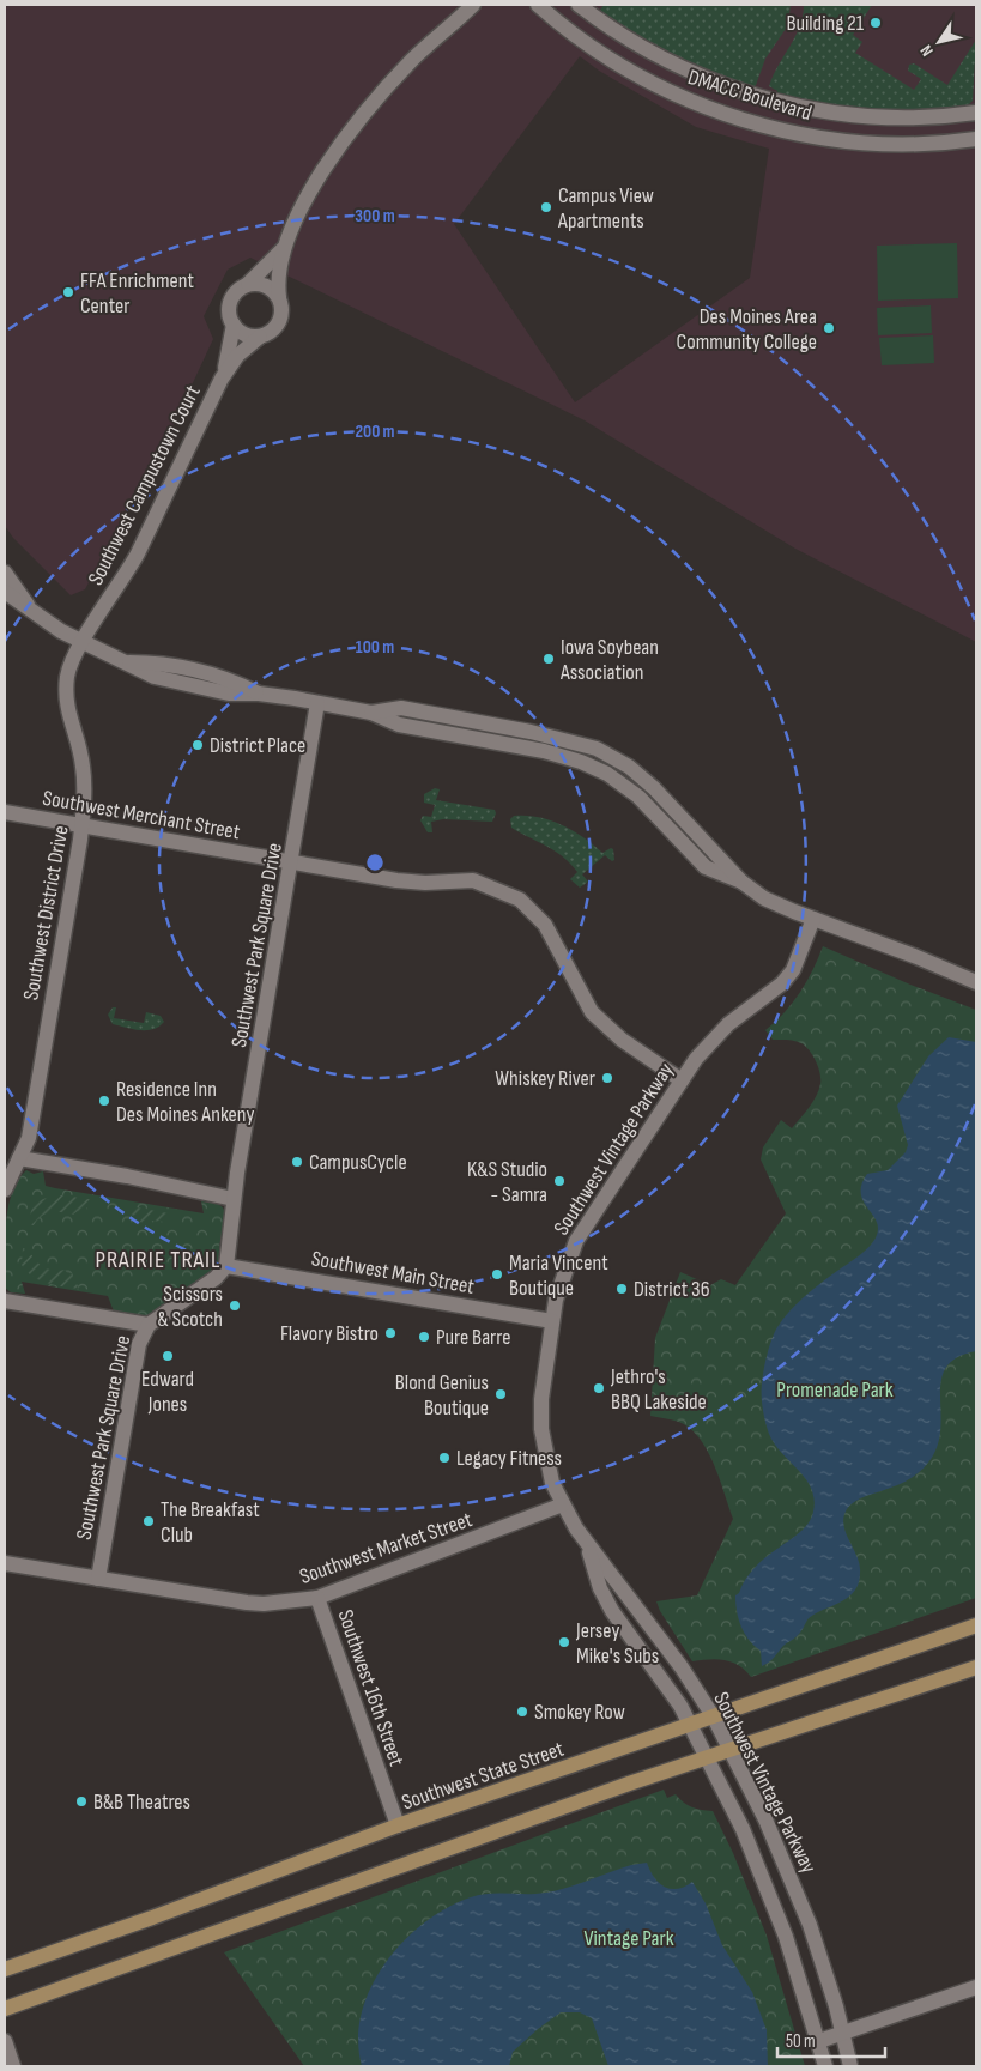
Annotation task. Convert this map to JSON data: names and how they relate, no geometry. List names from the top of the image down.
{
  "streets": {
    "main road": ["Southwest State Street"],
    "street": [
      "DMACC Boulevard",
      "Southwest Campustown Court",
      "Southwest Merchant Street",
      "Southwest District Drive",
      "Southwest Park Square Drive",
      "Southwest Vintage Parkway",
      "Southwest Main Street",
      "Southwest Market Street",
      "Southwest 16th Street"
    ]
  },
  "crossings": [
    ["Southwest Campustown Court", "Southwest District Drive"],
    ["Southwest Merchant Street", "Southwest District Drive"],
    ["Southwest Merchant Street", "Southwest Park Square Drive"],
    ["Southwest Merchant Street", "Southwest Vintage Parkway"],
    ["Southwest Park Square Drive", "Southwest Main Street"],
    ["Southwest Park Square Drive", "Southwest Market Street"],
    ["Southwest Vintage Parkway", "Southwest Main Street"],
    ["Southwest Vintage Parkway", "Southwest Market Street"],
    ["Southwest Vintage Parkway", "Southwest State Street"],
    ["Southwest Market Street", "Southwest 16th Street"],
    ["Southwest 16th Street", "Southwest State Street"]
  ],
  "districts": ["PRAIRIE TRAIL"],
  "parks": ["Promenade Park", "Vintage Park"],
  "places": [
    "Building 21",
    "Campus View Apartments",
    "FFA Enrichment Center",
    "Des Moines Area Community College",
    "Iowa Soybean Association",
    "District Place",
    "Whiskey River",
    "Residence Inn Des Moines Ankeny",
    "CampusCycle",
    "K&S Studio - Samra",
    "Maria Vincent Boutique",
    "District 36",
    "Scissors & Scotch",
    "Flavory Bistro",
    "Pure Barre",
    "Edward Jones",
    "Jethro's BBQ Lakeside",
    "Blond Genius Boutique",
    "Legacy Fitness",
    "The Breakfast Club",
    "Jersey Mike's Subs",
    "Smokey Row",
    "B&B Theatres"
  ],
  "scale_bar": "50 m",
  "north": "bottom left",
  "rings": ["300 m", "200 m", "100 m"]
}
